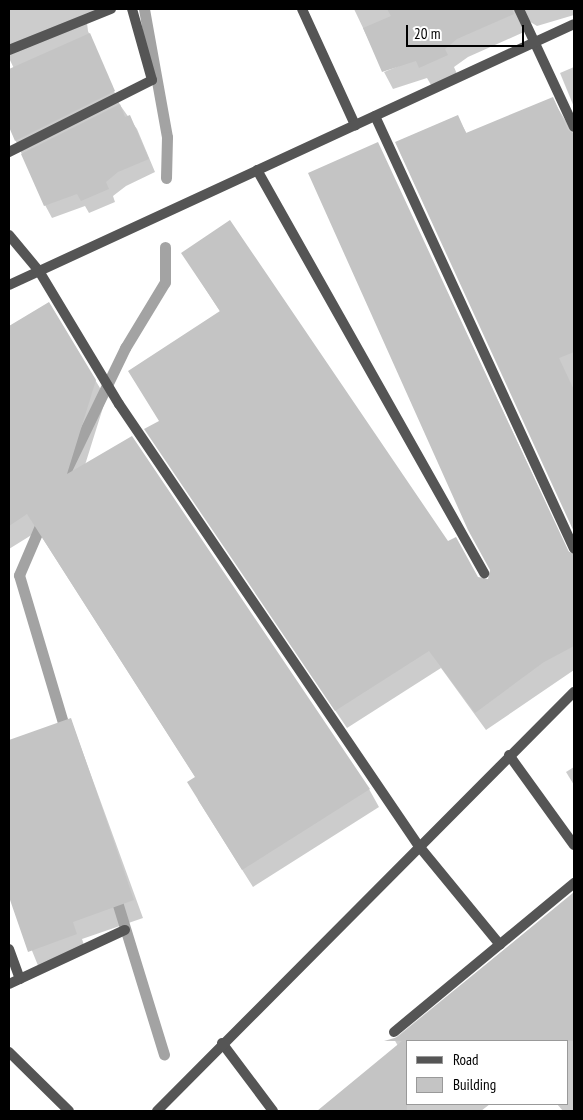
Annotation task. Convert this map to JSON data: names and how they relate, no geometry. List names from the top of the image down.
{
  "legend": ["Road", "Building"],
  "scale_bar": "20 m"
}
